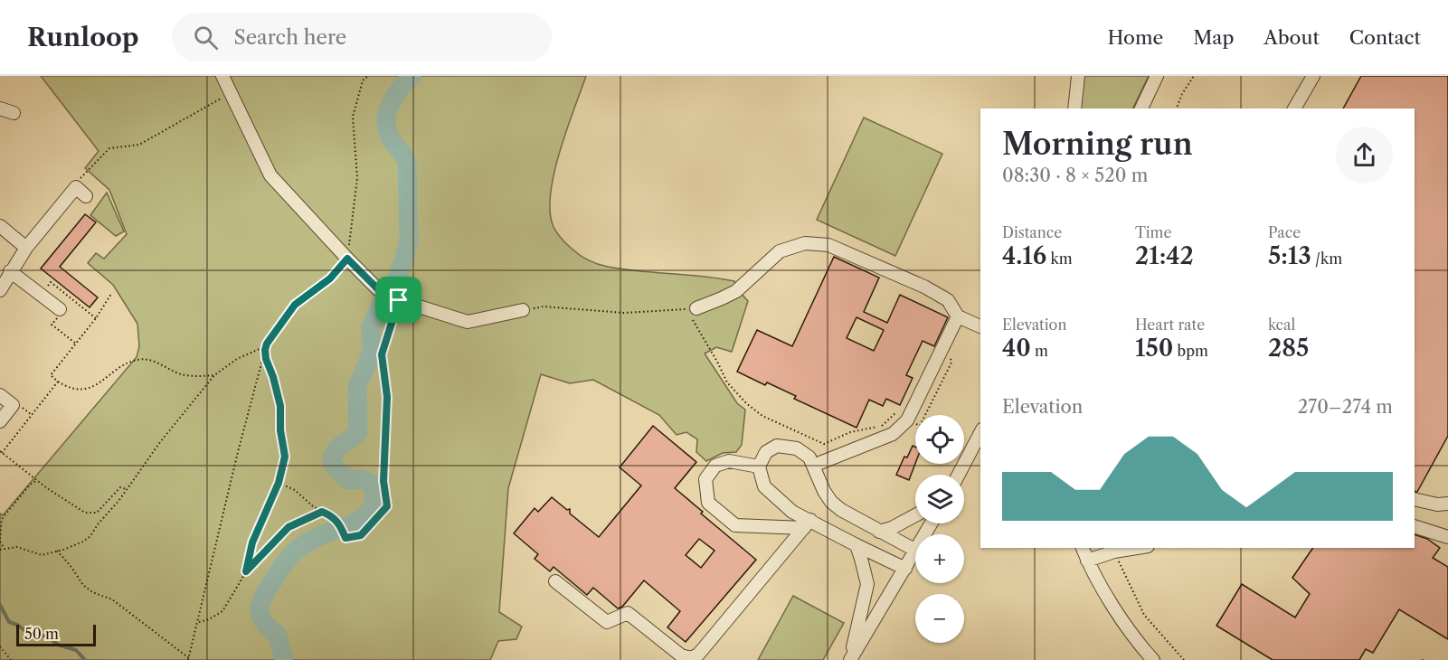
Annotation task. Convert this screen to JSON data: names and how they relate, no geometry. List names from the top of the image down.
{
  "scale_bar": "50 m",
  "page": {
    "header": "Runloop",
    "search": "Search here",
    "nav": [
      "Home",
      "Map",
      "About",
      "Contact"
    ],
    "heading": ["Morning run", "08:30 · 8 × 520 m"],
    "stats": [
      ["Distance", "4.16 km"],
      ["Time", "21:42"],
      ["Pace", "5:13 /km"],
      ["Elevation", "40 m"],
      ["Heart rate", "150 bpm"],
      ["kcal", "285"]
    ],
    "chart": ["Elevation", "270–274 m"],
    "map_buttons": ["+", "−"],
    "scale": "50 m"
  }
}
